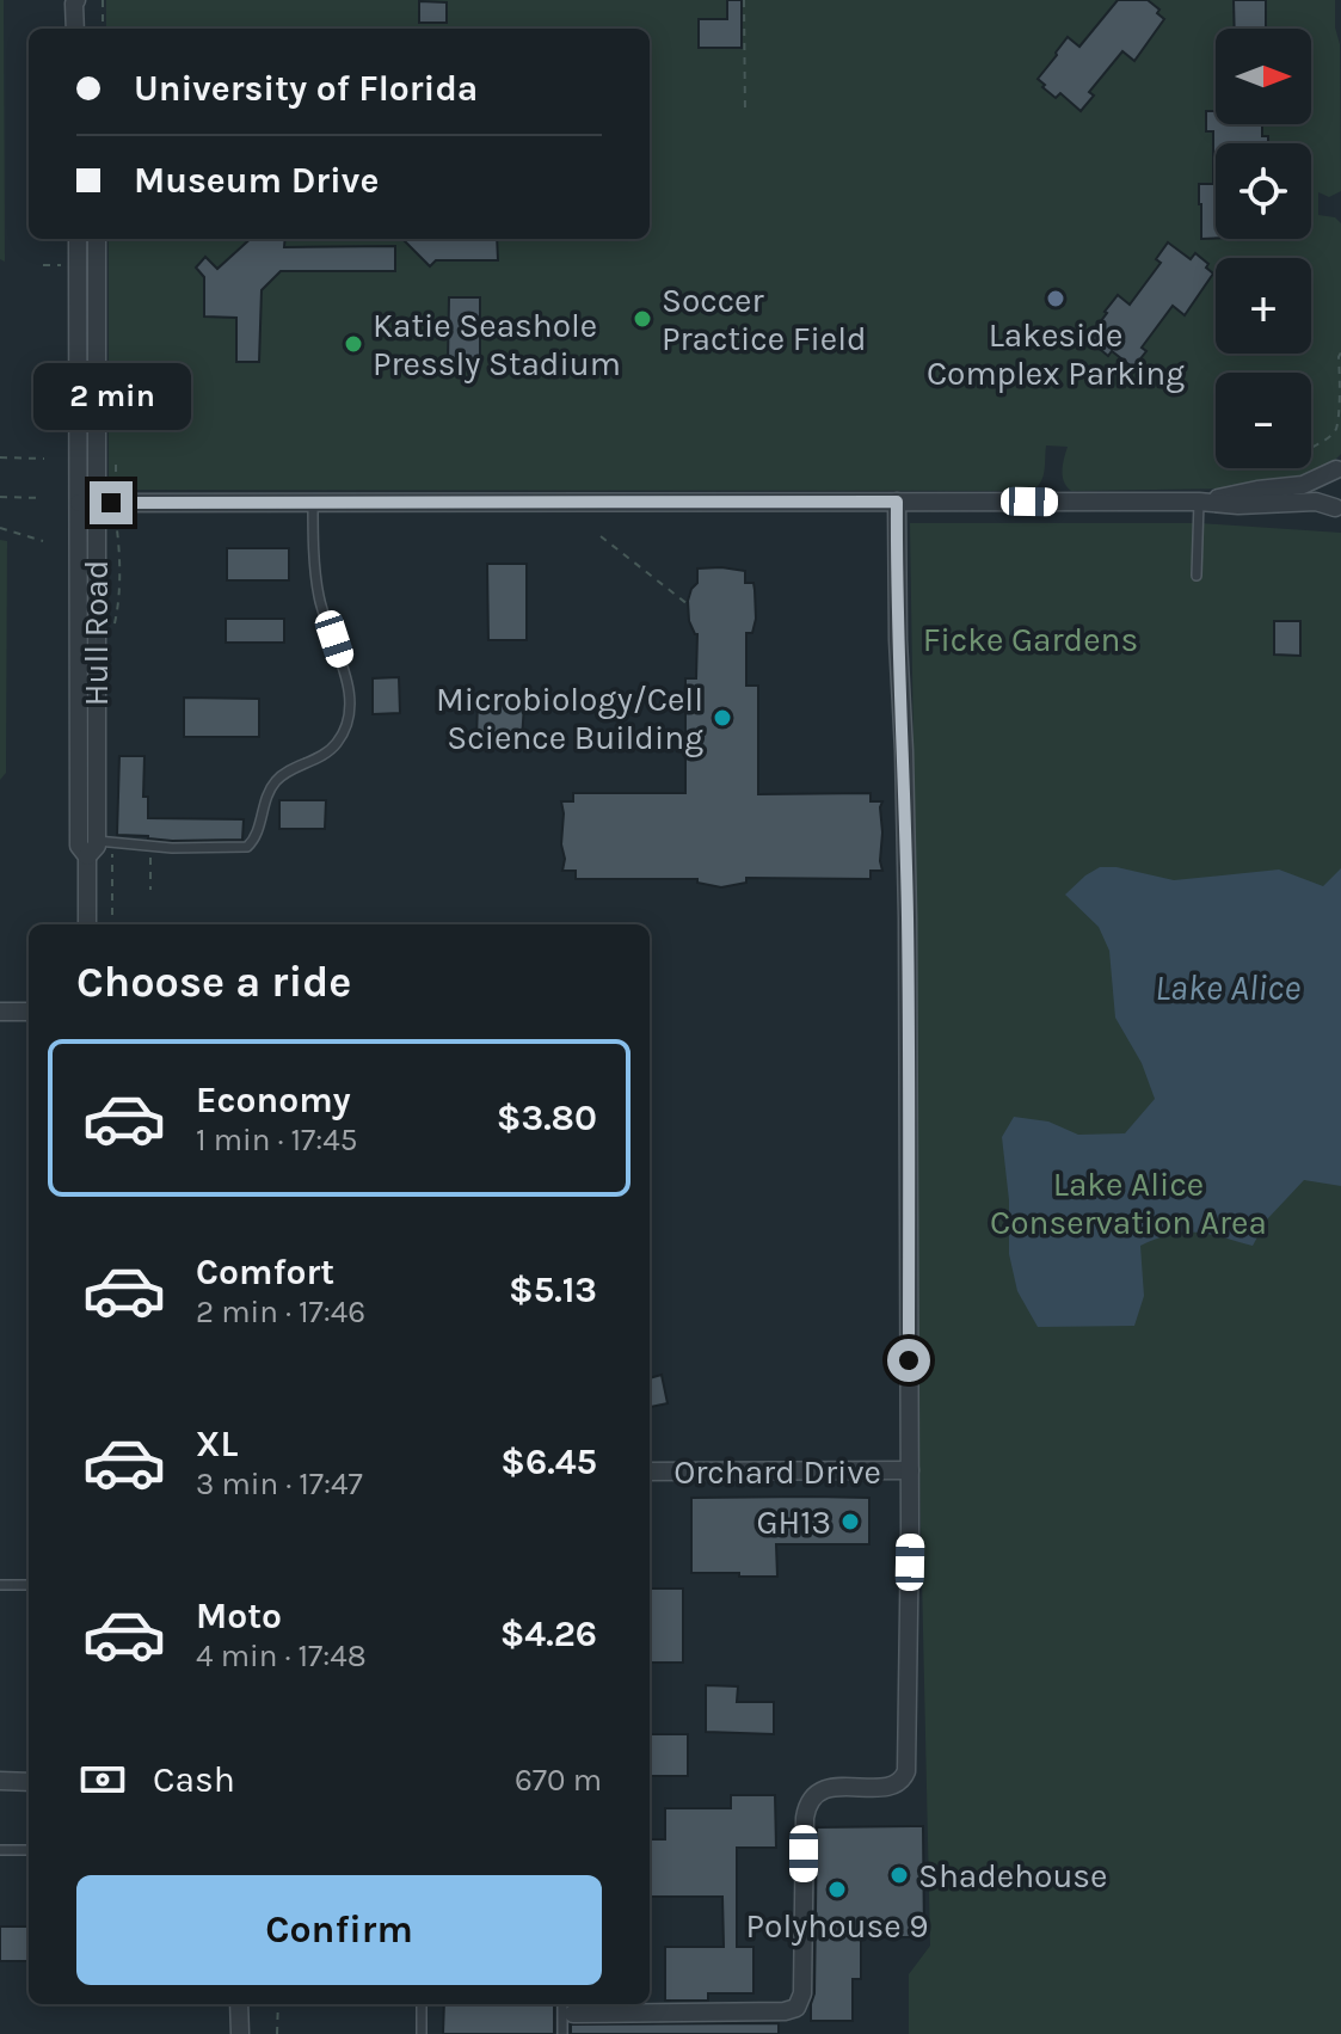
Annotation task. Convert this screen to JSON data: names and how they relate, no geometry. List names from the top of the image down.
{
  "streets": {
    "street": ["Hull Road", "Orchard Drive"]
  },
  "water": ["Lake Alice"],
  "parks": ["Ficke Gardens", "Lake Alice Conservation Area"],
  "places": [
    "Lakeside Complex Parking",
    "Soccer Practice Field",
    "Katie Seashole Pressly Stadium",
    "Microbiology/Cell Science Building",
    "GH13",
    "Shadehouse",
    "Polyhouse 9"
  ],
  "north": "right",
  "page": {
    "map_buttons": ["+", "−"],
    "banner": ["University of Florida", "Museum Drive"],
    "bubble": "2 min",
    "heading": "Choose a ride",
    "list": [
      {
        "name": "Economy",
        "note": "1 min · 17:45",
        "value": "$3.80"
      },
      {
        "name": "Comfort",
        "note": "2 min · 17:46",
        "value": "$5.13"
      },
      {
        "name": "XL",
        "note": "3 min · 17:47",
        "value": "$6.45"
      },
      {
        "name": "Moto",
        "note": "4 min · 17:48",
        "value": "$4.26"
      }
    ],
    "pay": ["Cash", "670 m"],
    "buttons": "Confirm"
  }
}
